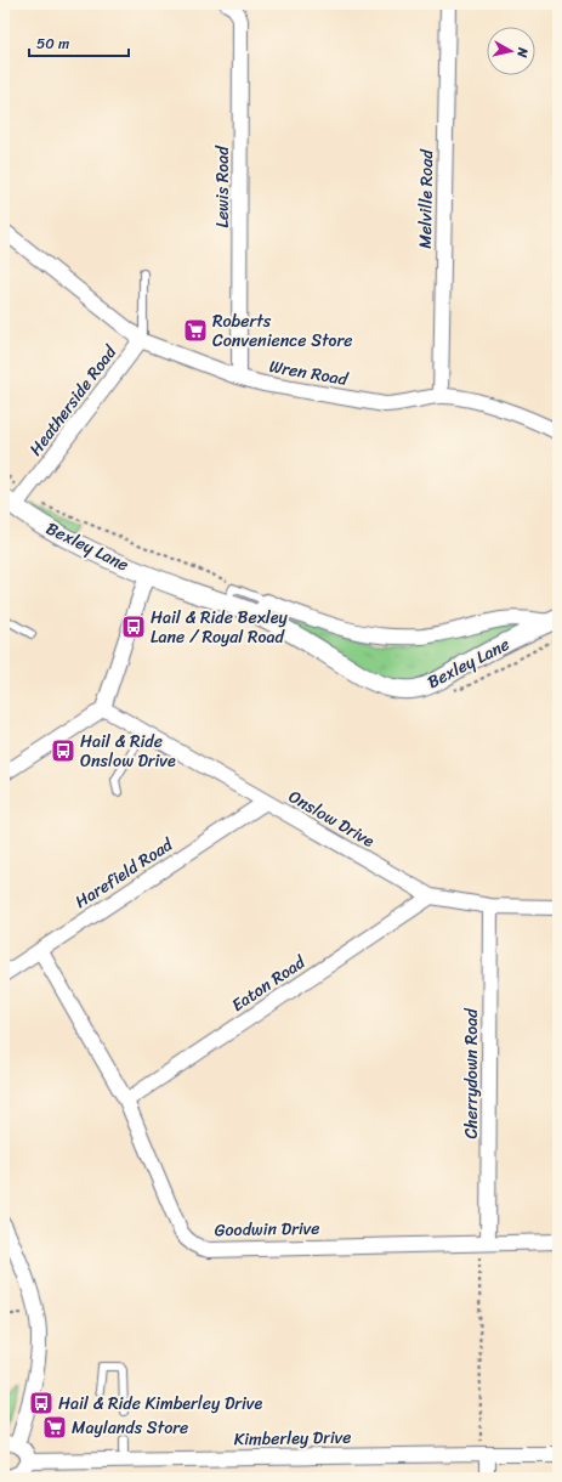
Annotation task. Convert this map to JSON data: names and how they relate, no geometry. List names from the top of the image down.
{
  "streets": {
    "street": [
      "Lewis Road",
      "Melville Road",
      "Wren Road",
      "Heatherside Road",
      "Bexley Lane",
      "Onslow Drive",
      "Harefield Road",
      "Eaton Road",
      "Cherrydown Road",
      "Goodwin Drive",
      "Kimberley Drive"
    ]
  },
  "crossings": [
    ["Lewis Road", "Wren Road"],
    ["Melville Road", "Wren Road"],
    ["Wren Road", "Heatherside Road"],
    ["Heatherside Road", "Bexley Lane"],
    ["Onslow Drive", "Harefield Road"],
    ["Onslow Drive", "Eaton Road"],
    ["Onslow Drive", "Cherrydown Road"],
    ["Harefield Road", "Goodwin Drive"],
    ["Eaton Road", "Goodwin Drive"],
    ["Cherrydown Road", "Goodwin Drive"]
  ],
  "places": {
    "supermarket": ["Roberts Convenience Store", "Maylands Store"],
    "bus stop": ["Hail & Ride Bexley Lane / Royal Road", "Hail & Ride Onslow Drive", "Hail & Ride Kimberley Drive"]
  },
  "scale_bar": "50 m",
  "north": "right"
}
